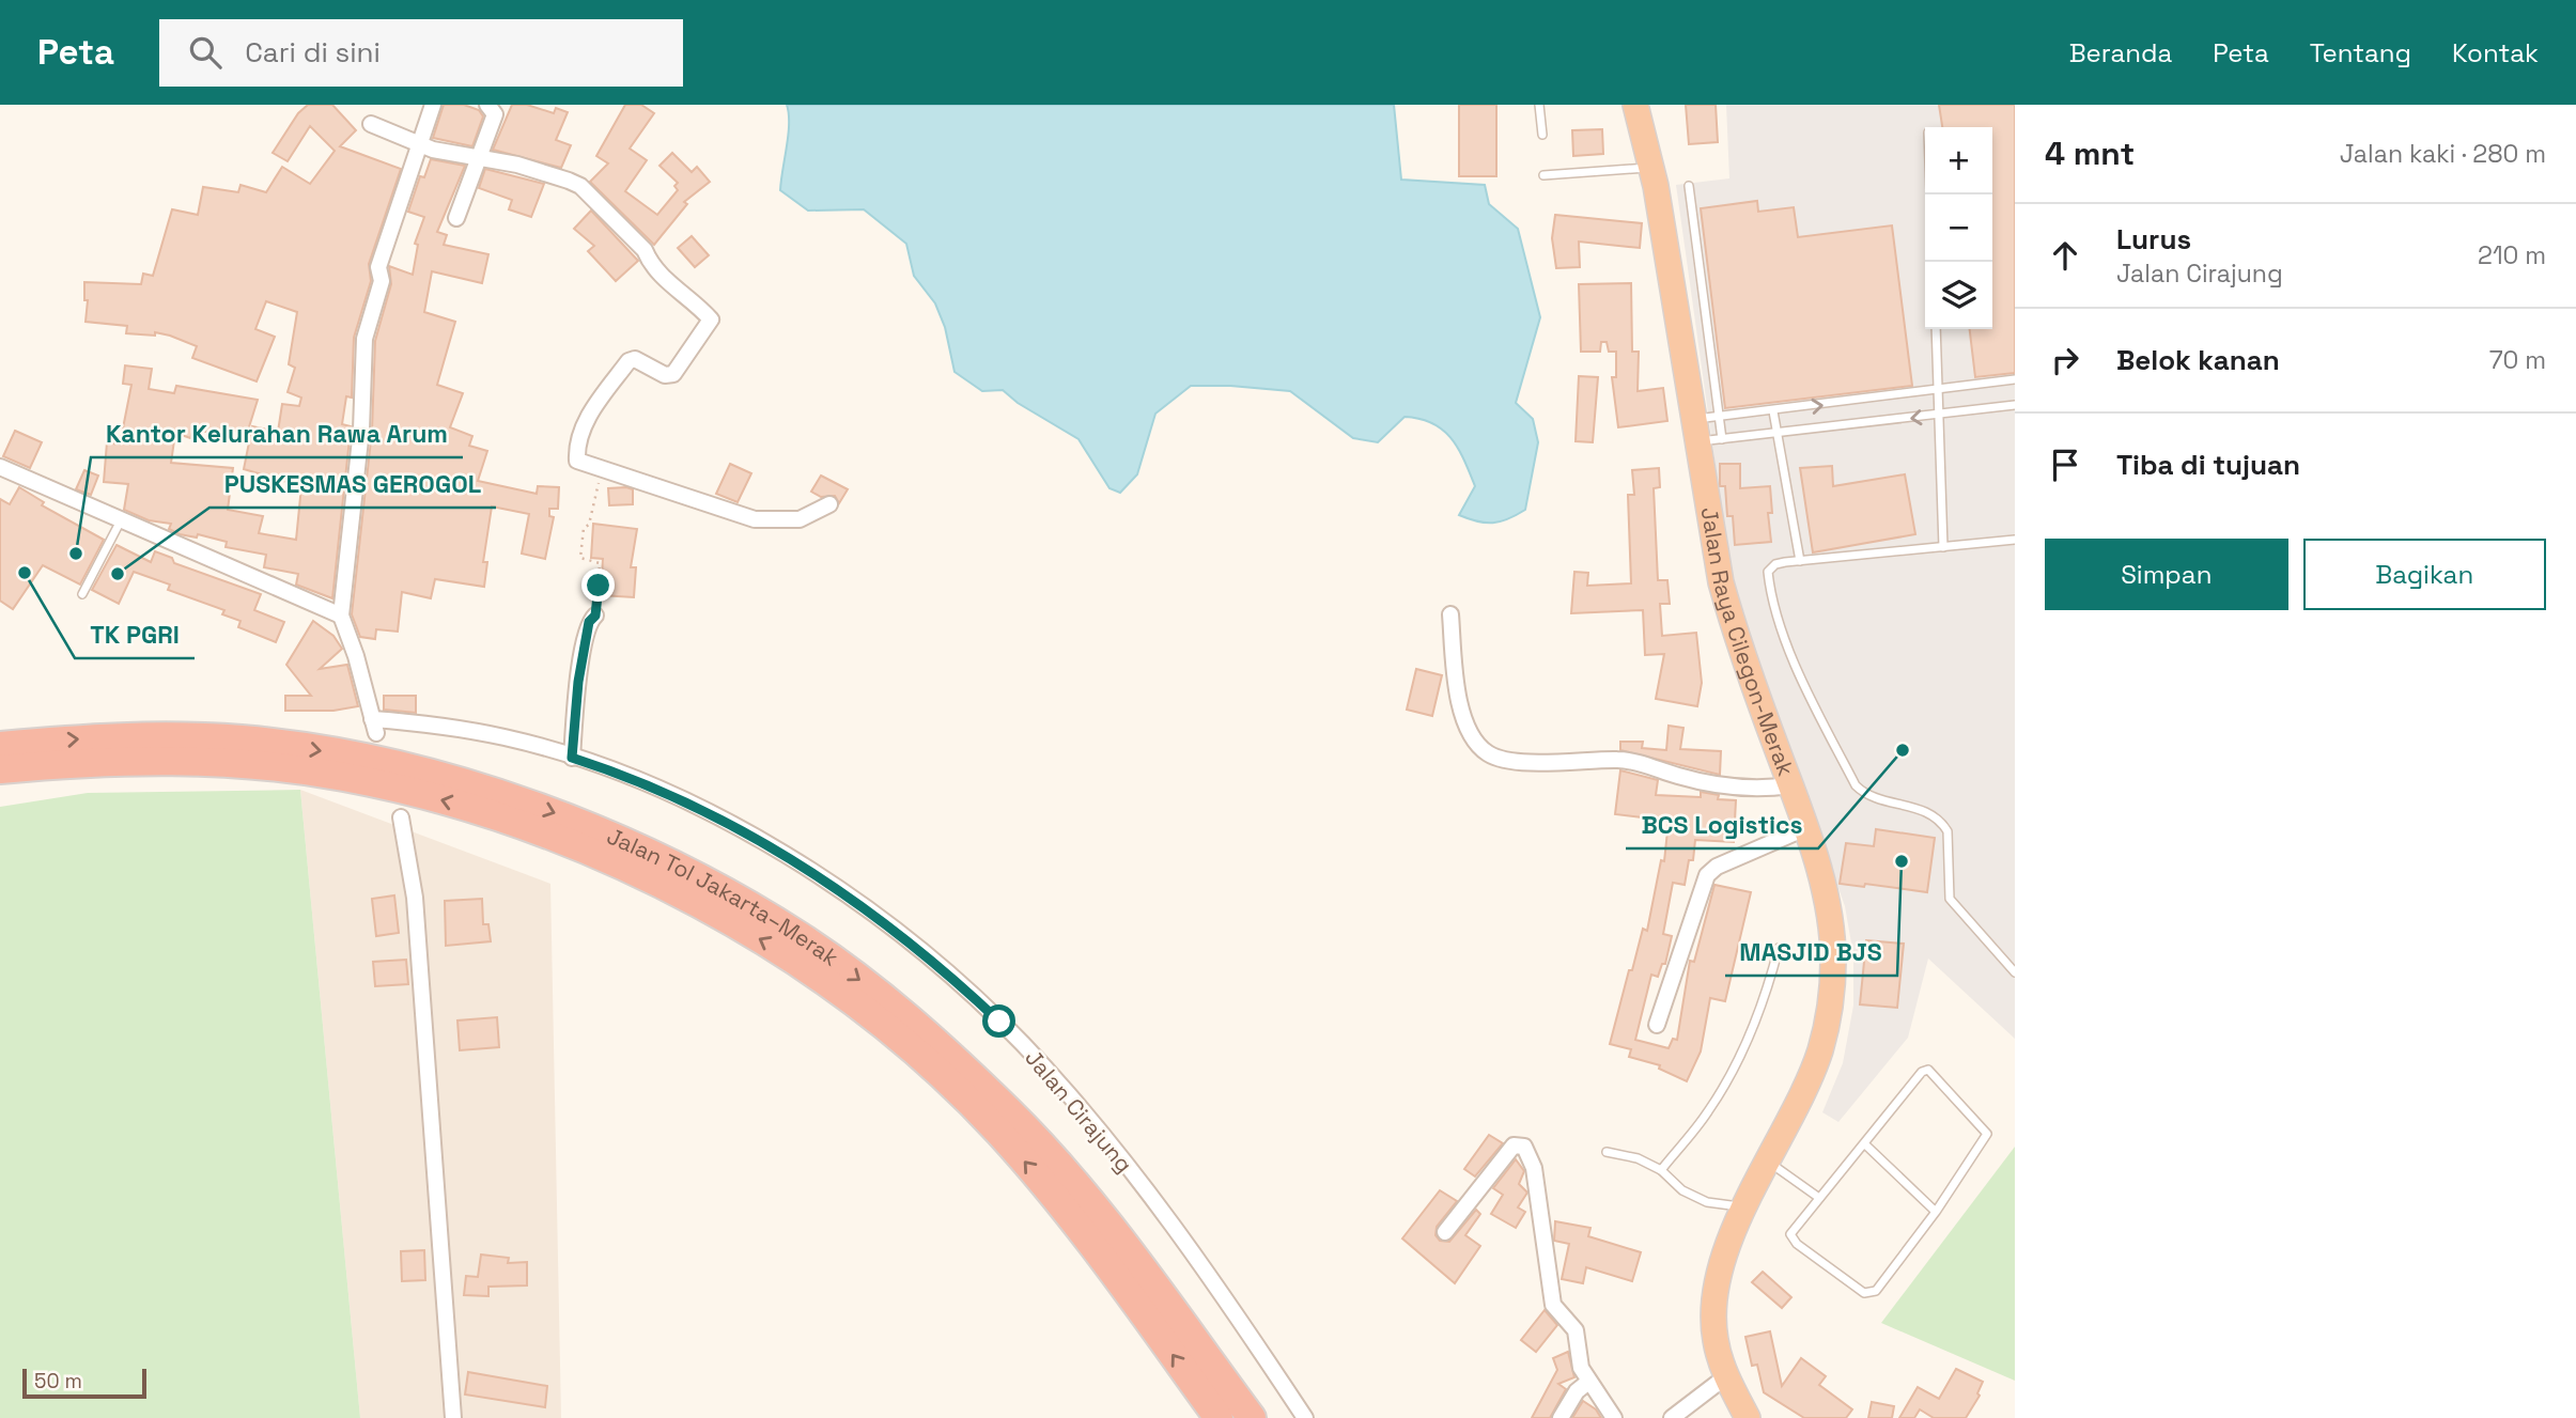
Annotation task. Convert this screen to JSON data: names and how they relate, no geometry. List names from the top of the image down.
{
  "streets": {
    "highway": ["Jalan Raya Cilegon-Merak", "Jalan Tol Jakarta–Merak"],
    "street": ["Jalan Cirajung"]
  },
  "places": [
    "Kantor Kelurahan Rawa Arum",
    "TK PGRI",
    "PUSKESMAS GEROGOL",
    "BCS Logistics",
    "MASJID BJS"
  ],
  "scale_bar": "50 m",
  "page": {
    "header": "Peta",
    "search": "Cari di sini",
    "nav": [
      "Beranda",
      "Peta",
      "Tentang",
      "Kontak"
    ],
    "heading": ["4 mnt", "Jalan kaki · 280 m"],
    "map_buttons": ["+", "−"],
    "list": [
      ["Lurus", "Jalan Cirajung", "210 m"],
      ["Belok kanan", "70 m"],
      "Tiba di tujuan"
    ],
    "buttons": ["Simpan", "Bagikan"],
    "scale": "50 m"
  }
}
